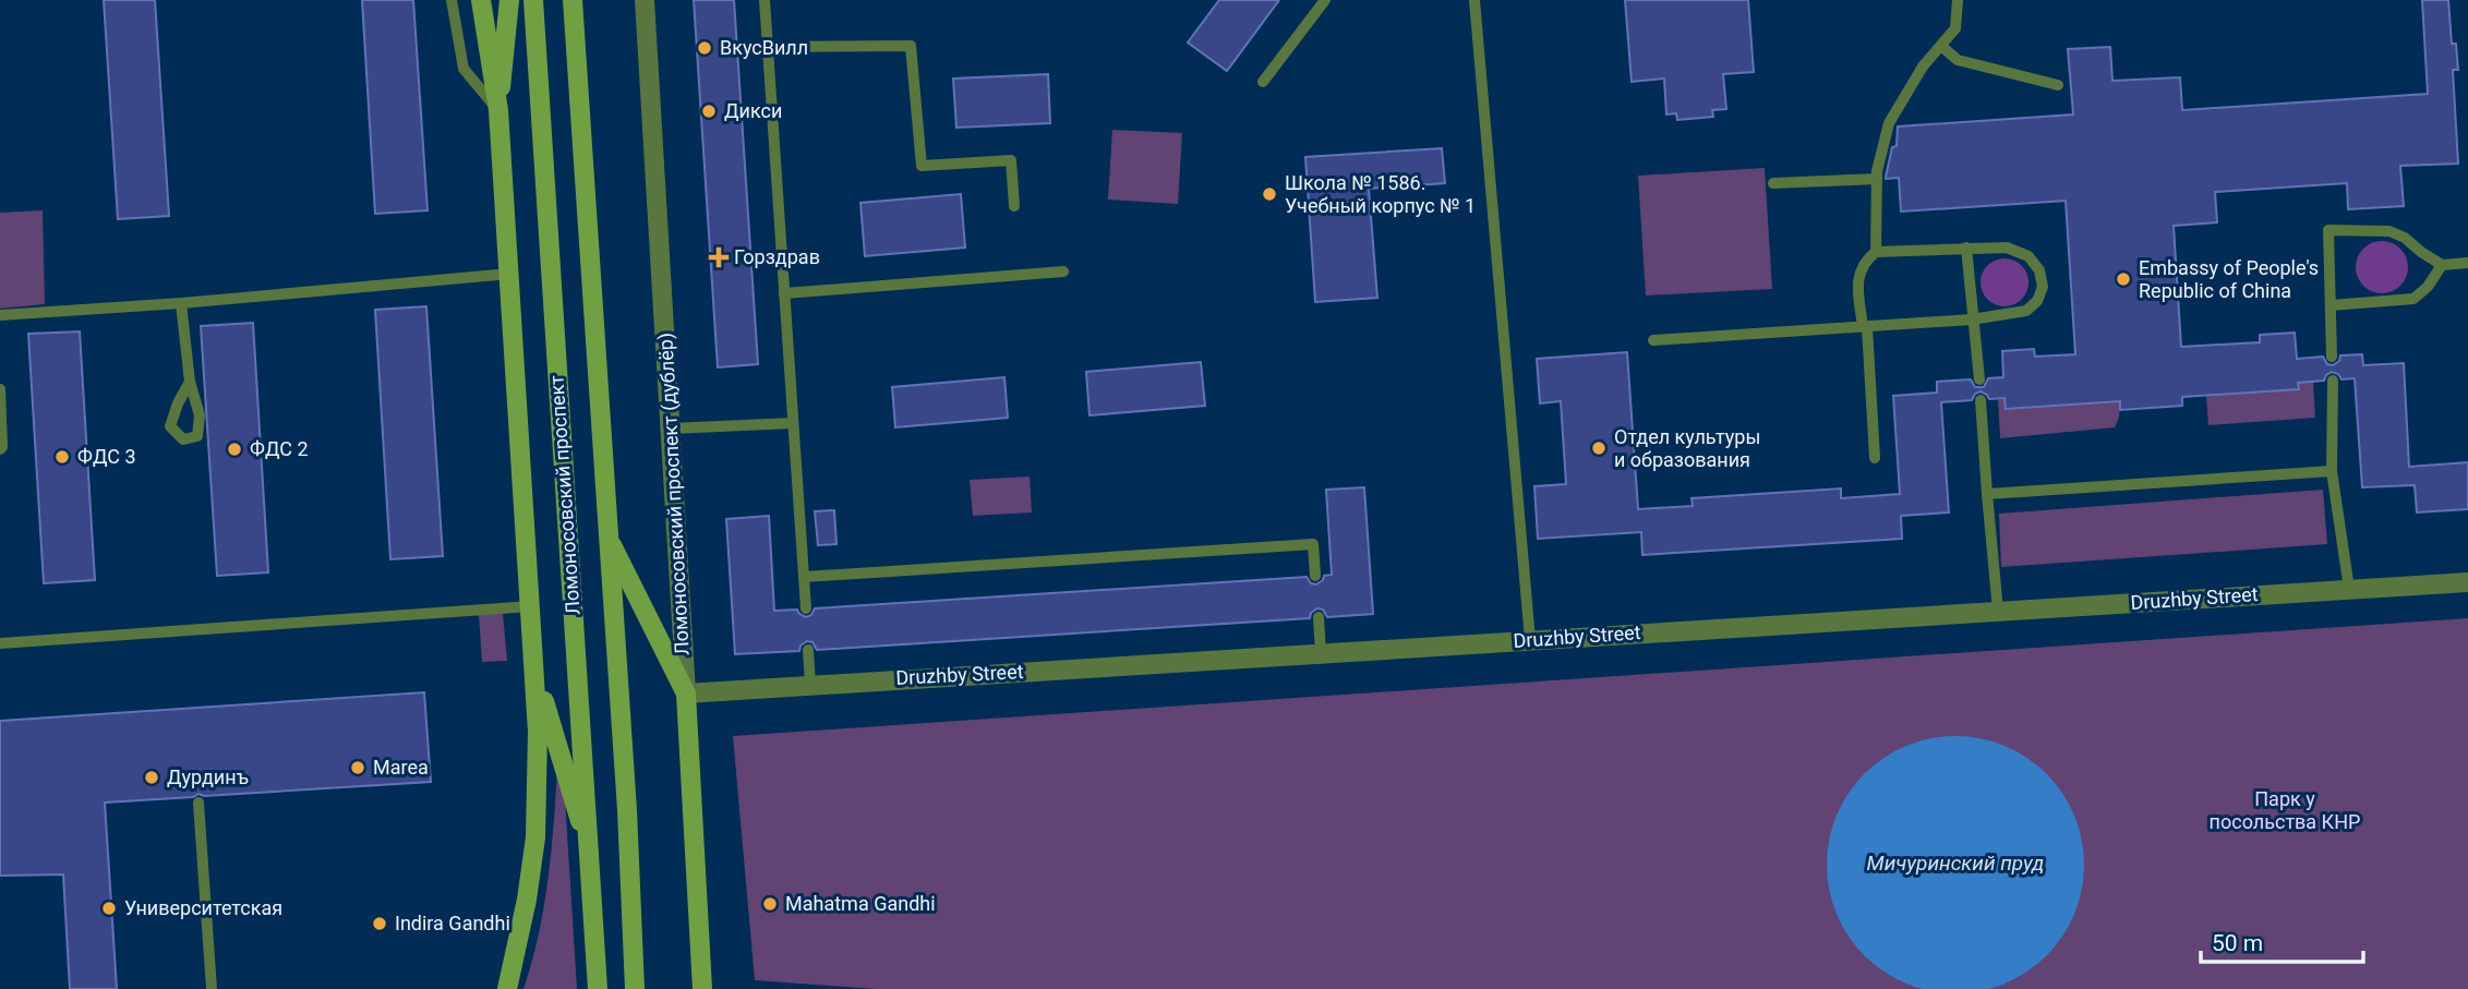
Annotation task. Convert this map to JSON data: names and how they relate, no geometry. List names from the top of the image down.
{
  "streets": {
    "main road": ["Ломоносовский проспект (дублёр)", "Ломоносовский проспект"],
    "street": ["Druzhby Street"]
  },
  "crossings": [
    ["Ломоносовский проспект (дублёр)", "Druzhby Street"]
  ],
  "water": ["Мичуринский пруд"],
  "parks": ["Парк у посольства КНР"],
  "places": {
    "other": [
      "ВкусВилл",
      "Дикси",
      "Школа № 1586. Учебный корпус № 1",
      "Embassy of People's Republic of China",
      "Отдел культуры и образования",
      "ФДС 2",
      "ФДС 3",
      "Marea",
      "Дурдинъ",
      "Mahatma Gandhi",
      "Университетская",
      "Indira Gandhi"
    ],
    "health": ["Горздрав"]
  },
  "scale_bar": "50 m"
}
